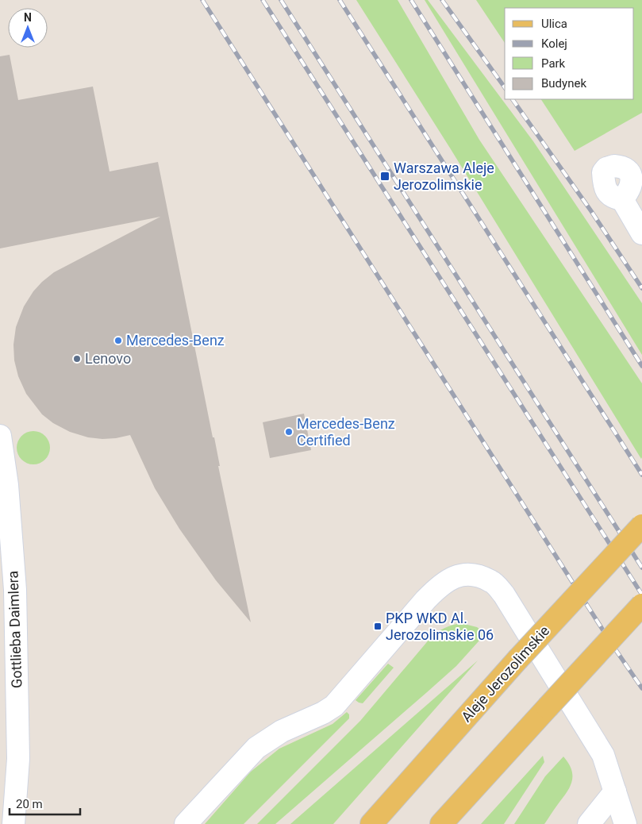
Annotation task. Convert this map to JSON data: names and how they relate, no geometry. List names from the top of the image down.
{
  "streets": {
    "main road": ["Aleje Jerozolimskie"],
    "street": ["Gottlieba Daimlera"]
  },
  "places": {
    "transit": ["Warszawa Aleje Jerozolimskie", "PKP WKD Al. Jerozolimskie 06"],
    "other": ["Mercedes-Benz", "Lenovo", "Mercedes-Benz Certified"]
  },
  "legend": [
    "Ulica",
    "Kolej",
    "Park",
    "Budynek"
  ],
  "scale_bar": "20 m",
  "north": "top"
}
